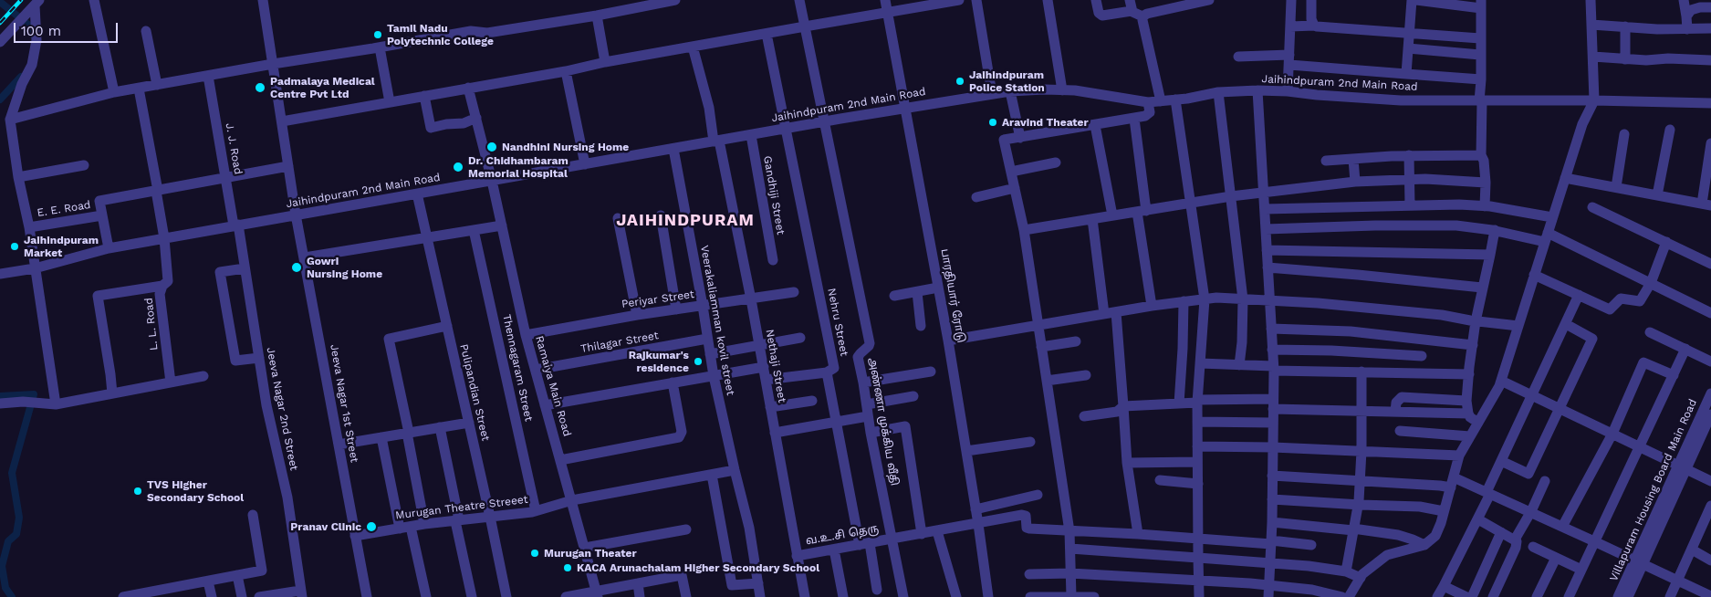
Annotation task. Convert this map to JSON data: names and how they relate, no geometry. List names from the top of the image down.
{
  "streets": {
    "street": [
      "Jaihindpuram 2nd Main Road",
      "J. J. Road",
      "Gandhiji Street",
      "E. E. Road",
      "பாரதியார் ரோடு",
      "Periyar Street",
      "Veerakaliamman kovil street",
      "Nehru Street",
      "L. L. Road",
      "Thilagar Street",
      "Nethaji Street",
      "Thennagaram Street",
      "Ramaiya Main Road",
      "Pulipandian Street",
      "Jeeva Nagar 1st Street",
      "Jeeva Nagar 2nd Street",
      "அண்ணா முக்கிய வீதி",
      "Villapuram Housing Board Main Road",
      "Murugan Theatre Streeet",
      "வ.உ.சி தெரு"
    ]
  },
  "crossings": [
    ["Jaihindpuram 2nd Main Road", "J. J. Road"],
    ["Jaihindpuram 2nd Main Road", "Gandhiji Street"],
    ["Jaihindpuram 2nd Main Road", "பாரதியார் ரோடு"],
    ["Jaihindpuram 2nd Main Road", "Veerakaliamman kovil street"],
    ["Jaihindpuram 2nd Main Road", "Nehru Street"],
    ["Jaihindpuram 2nd Main Road", "L. L. Road"],
    ["Jaihindpuram 2nd Main Road", "Nethaji Street"],
    ["Jaihindpuram 2nd Main Road", "Ramaiya Main Road"],
    ["Jaihindpuram 2nd Main Road", "Pulipandian Street"],
    ["Jaihindpuram 2nd Main Road", "Jeeva Nagar 1st Street"],
    ["Jaihindpuram 2nd Main Road", "Jeeva Nagar 2nd Street"],
    ["Jaihindpuram 2nd Main Road", "அண்ணா முக்கிய வீதி"],
    ["J. J. Road", "Jeeva Nagar 2nd Street"],
    ["பாரதியார் ரோடு", "வ.உ.சி தெரு"],
    ["Periyar Street", "Veerakaliamman kovil street"],
    ["Periyar Street", "Nethaji Street"],
    ["Periyar Street", "Ramaiya Main Road"],
    ["Veerakaliamman kovil street", "Thilagar Street"],
    ["Veerakaliamman kovil street", "Murugan Theatre Streeet"],
    ["Nehru Street", "வ.உ.சி தெரு"],
    ["Thilagar Street", "Ramaiya Main Road"],
    ["Nethaji Street", "வ.உ.சி தெரு"],
    ["Thennagaram Street", "Murugan Theatre Streeet"],
    ["Ramaiya Main Road", "Murugan Theatre Streeet"],
    ["Pulipandian Street", "Murugan Theatre Streeet"],
    ["Jeeva Nagar 1st Street", "Murugan Theatre Streeet"],
    ["அண்ணா முக்கிய வீதி", "வ.உ.சி தெரு"]
  ],
  "districts": ["JAIHINDPURAM"],
  "places": [
    "Tamil Nadu Polytechnic College",
    "Jaihindpuram Police Station",
    "Padmalaya Medical Centre Pvt Ltd",
    "Aravind Theater",
    "Nandhini Nursing Home",
    "Dr. Chidhambaram Memorial Hospital",
    "Jaihindpuram Market",
    "Gowri Nursing Home",
    "Rajkumar's residence",
    "TVS Higher Secondary School",
    "Pranav Clinic",
    "Murugan Theater",
    "KACA Arunachalam Higher Secondary School"
  ],
  "scale_bar": "100 m"
}
